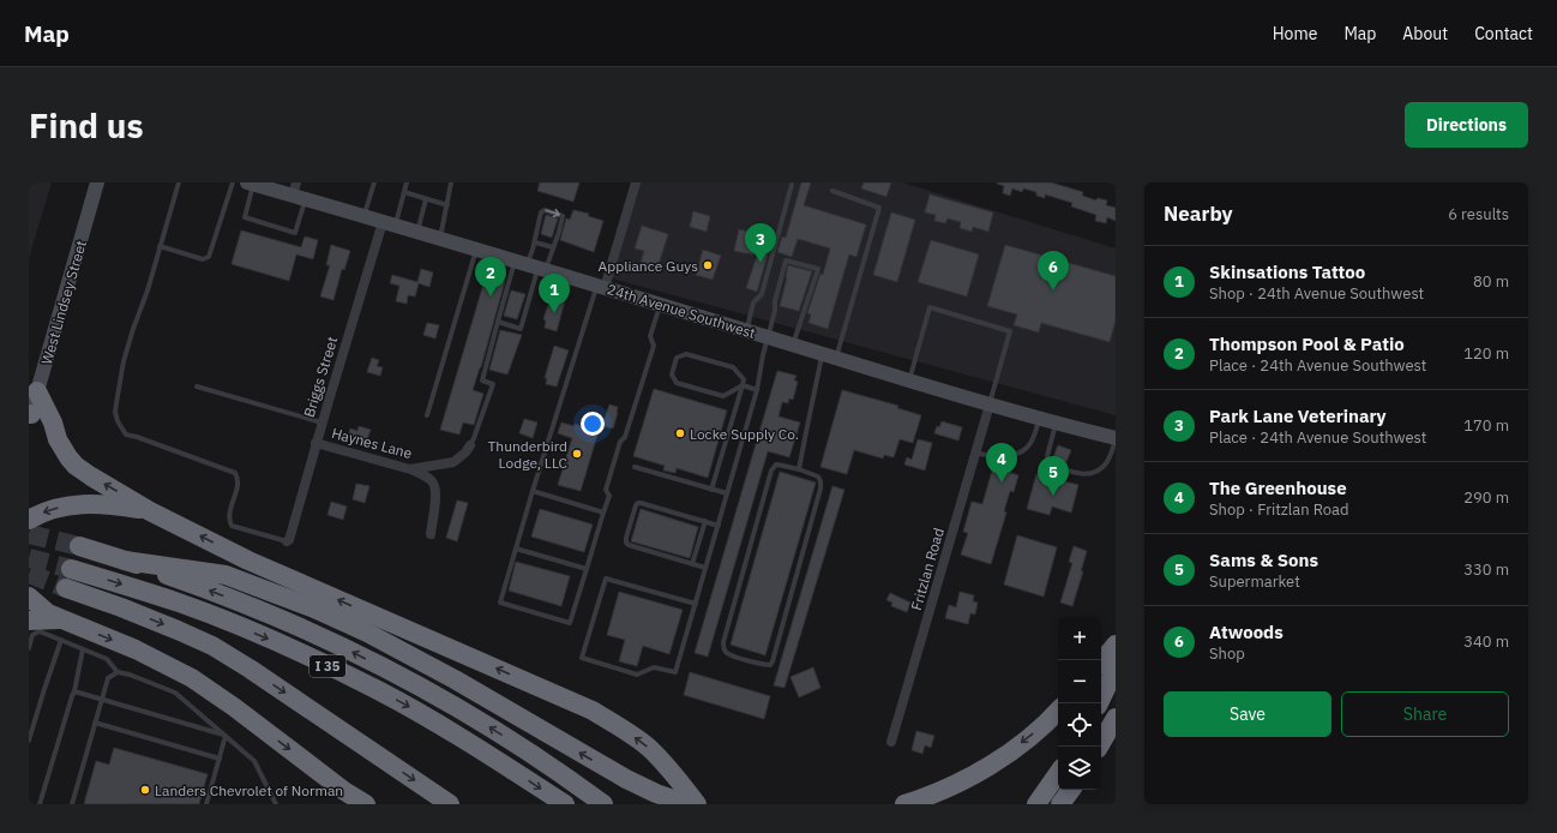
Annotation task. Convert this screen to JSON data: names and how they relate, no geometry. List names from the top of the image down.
{
  "streets": {
    "highway": ["I 35"],
    "main road": ["West Lindsey Street", "24th Avenue Southwest"],
    "street": ["Briggs Street", "Haynes Lane", "Fritzlan Road"]
  },
  "crossings": [
    ["24th Avenue Southwest", "Briggs Street"],
    ["24th Avenue Southwest", "Fritzlan Road"],
    ["Briggs Street", "Haynes Lane"]
  ],
  "places": [
    "Appliance Guys",
    "Locke Supply Co.",
    "Thunderbird Lodge, LLC",
    "Landers Chevrolet of Norman"
  ],
  "page": {
    "header": "Map",
    "nav": [
      "Home",
      "Map",
      "About",
      "Contact"
    ],
    "buttons": [
      "Directions",
      ["Save", "Share"]
    ],
    "title": "Find us",
    "heading": ["Nearby", "6 results"],
    "pins": [
      "3",
      "6",
      "2",
      "1",
      "4",
      "5"
    ],
    "list": [
      {
        "mark": "1",
        "name": "Skinsations Tattoo",
        "note": "Shop · 24th Avenue Southwest",
        "value": "80 m"
      },
      {
        "mark": "2",
        "name": "Thompson Pool & Patio",
        "note": "Place · 24th Avenue Southwest",
        "value": "120 m"
      },
      {
        "mark": "3",
        "name": "Park Lane Veterinary",
        "note": "Place · 24th Avenue Southwest",
        "value": "170 m"
      },
      {
        "mark": "4",
        "name": "The Greenhouse",
        "note": "Shop · Fritzlan Road",
        "value": "290 m"
      },
      {
        "mark": "5",
        "name": "Sams & Sons",
        "note": "Supermarket",
        "value": "330 m"
      },
      {
        "mark": "6",
        "name": "Atwoods",
        "note": "Shop",
        "value": "340 m"
      }
    ],
    "map_buttons": ["+", "−"]
  }
}
